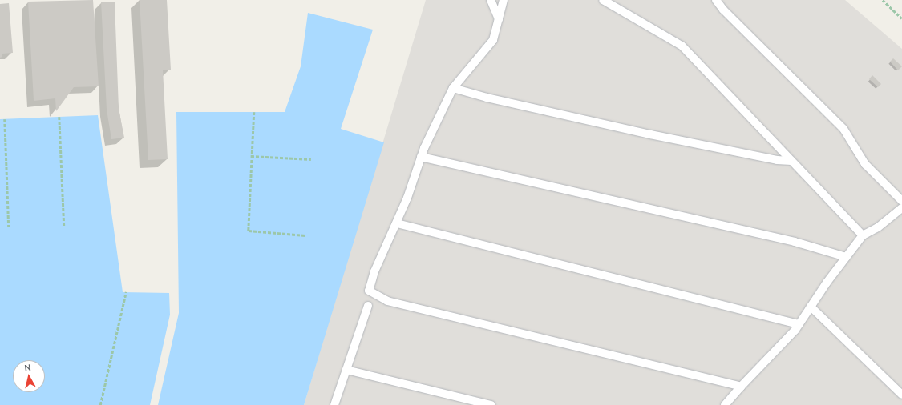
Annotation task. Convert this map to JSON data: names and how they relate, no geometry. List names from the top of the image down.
{
  "north": "top"
}
